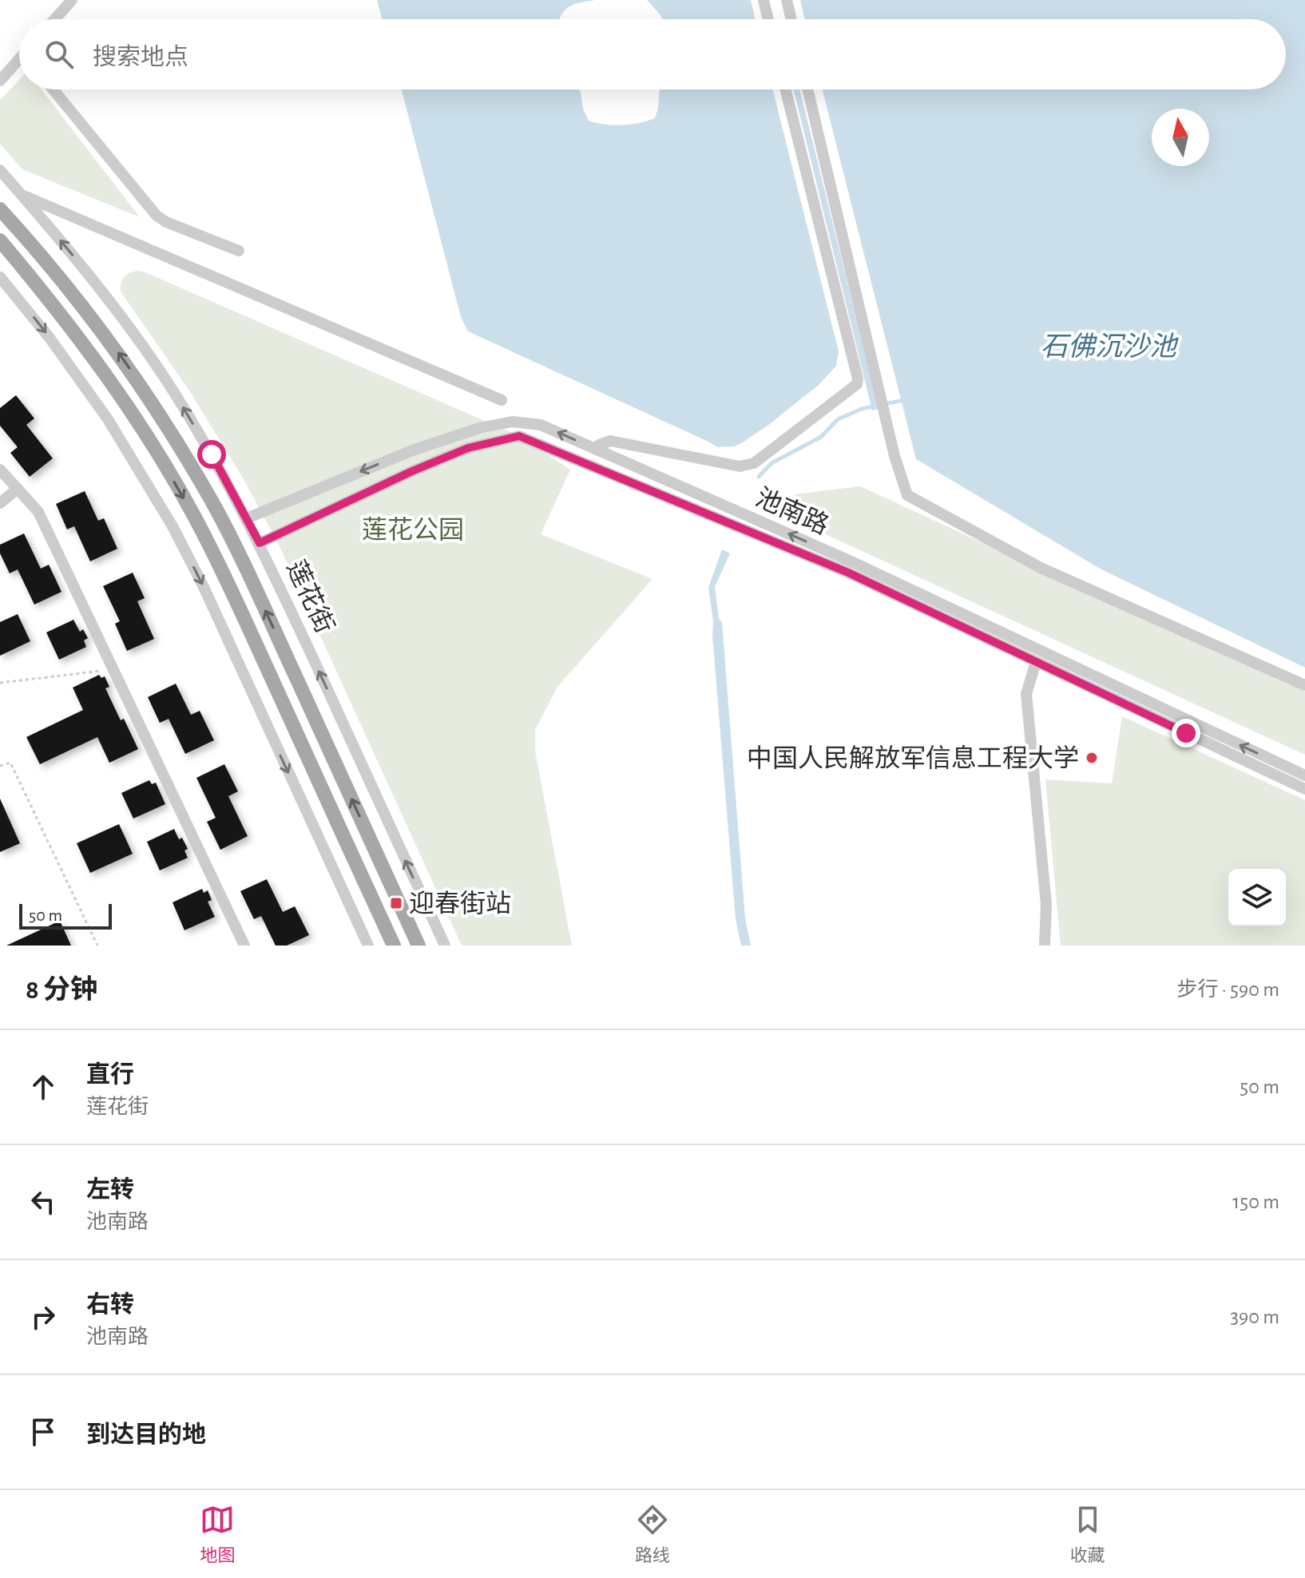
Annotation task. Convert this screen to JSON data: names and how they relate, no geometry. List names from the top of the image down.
{
  "streets": {
    "main road": ["莲花街"],
    "street": ["池南路"]
  },
  "crossings": [
    ["池南路", "莲花街"]
  ],
  "water": ["石佛沉沙池"],
  "parks": ["莲花公园"],
  "places": {
    "other": ["中国人民解放军信息工程大学"],
    "transit": ["迎春街站"]
  },
  "scale_bar": "50 m",
  "north": "top",
  "page": {
    "search": "搜索地点",
    "scale": "50 m",
    "heading": ["8 分钟", "步行 · 590 m"],
    "list": [
      ["直行", "莲花街", "50 m"],
      ["左转", "池南路", "150 m"],
      ["右转", "池南路", "390 m"],
      "到达目的地"
    ],
    "nav": ["地图", "路线", "收藏"]
  }
}
